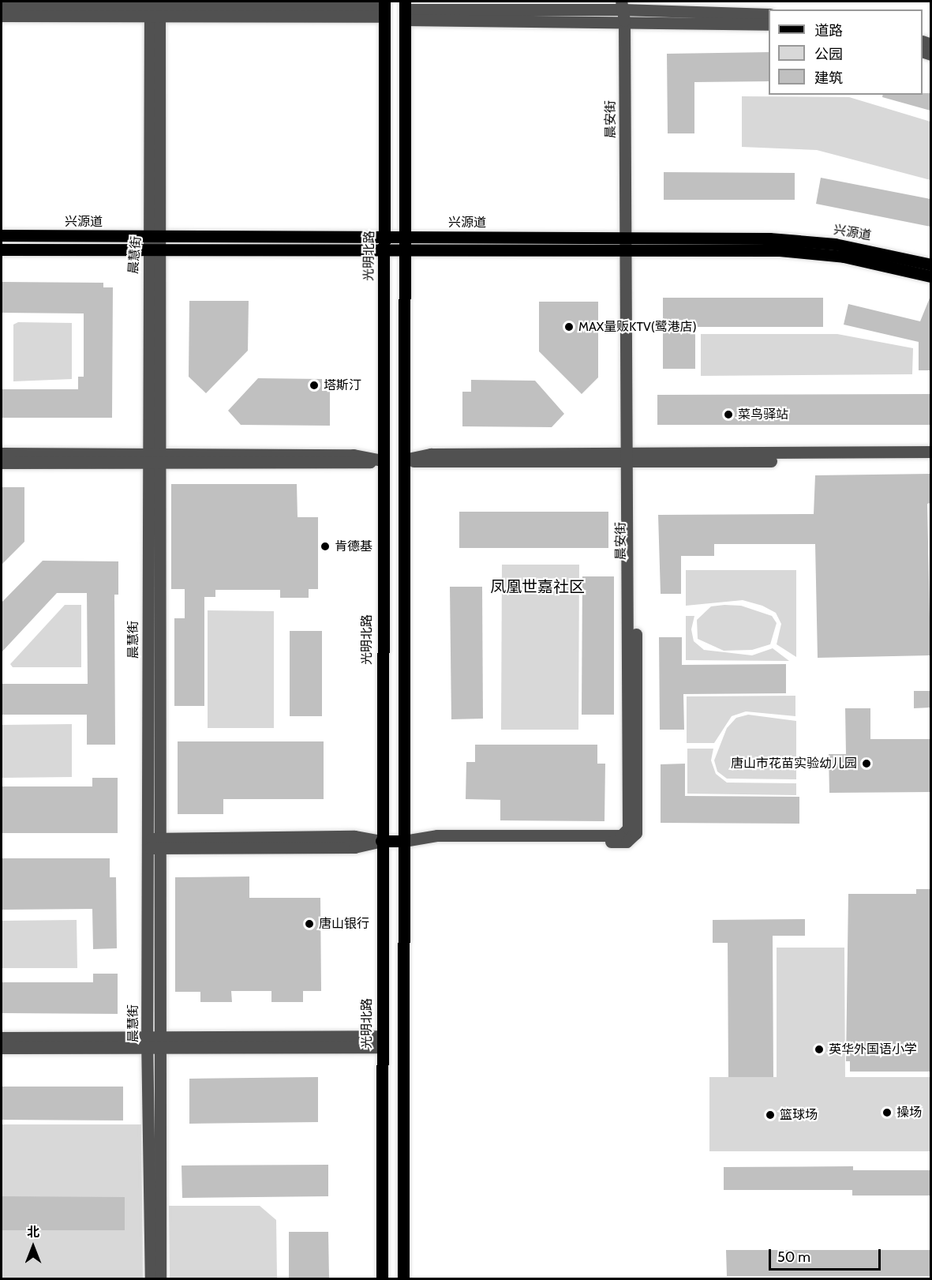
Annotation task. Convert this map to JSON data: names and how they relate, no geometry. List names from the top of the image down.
{
  "streets": {
    "main road": ["兴源道", "光明北路"],
    "street": ["晨安街", "晨慧街"]
  },
  "crossings": [
    ["晨安街", "兴源道"],
    ["兴源道", "晨慧街"],
    ["兴源道", "光明北路"]
  ],
  "districts": ["凤凰世嘉社区"],
  "places": [
    "MAX量贩KTV(鹭港店)",
    "塔斯汀",
    "菜鸟驿站",
    "肯德基",
    "唐山市花苗实验幼儿园",
    "唐山银行",
    "英华外国语小学",
    "操场",
    "篮球场"
  ],
  "legend": ["道路", "公园", "建筑"],
  "scale_bar": "50 m",
  "north": "top"
}
